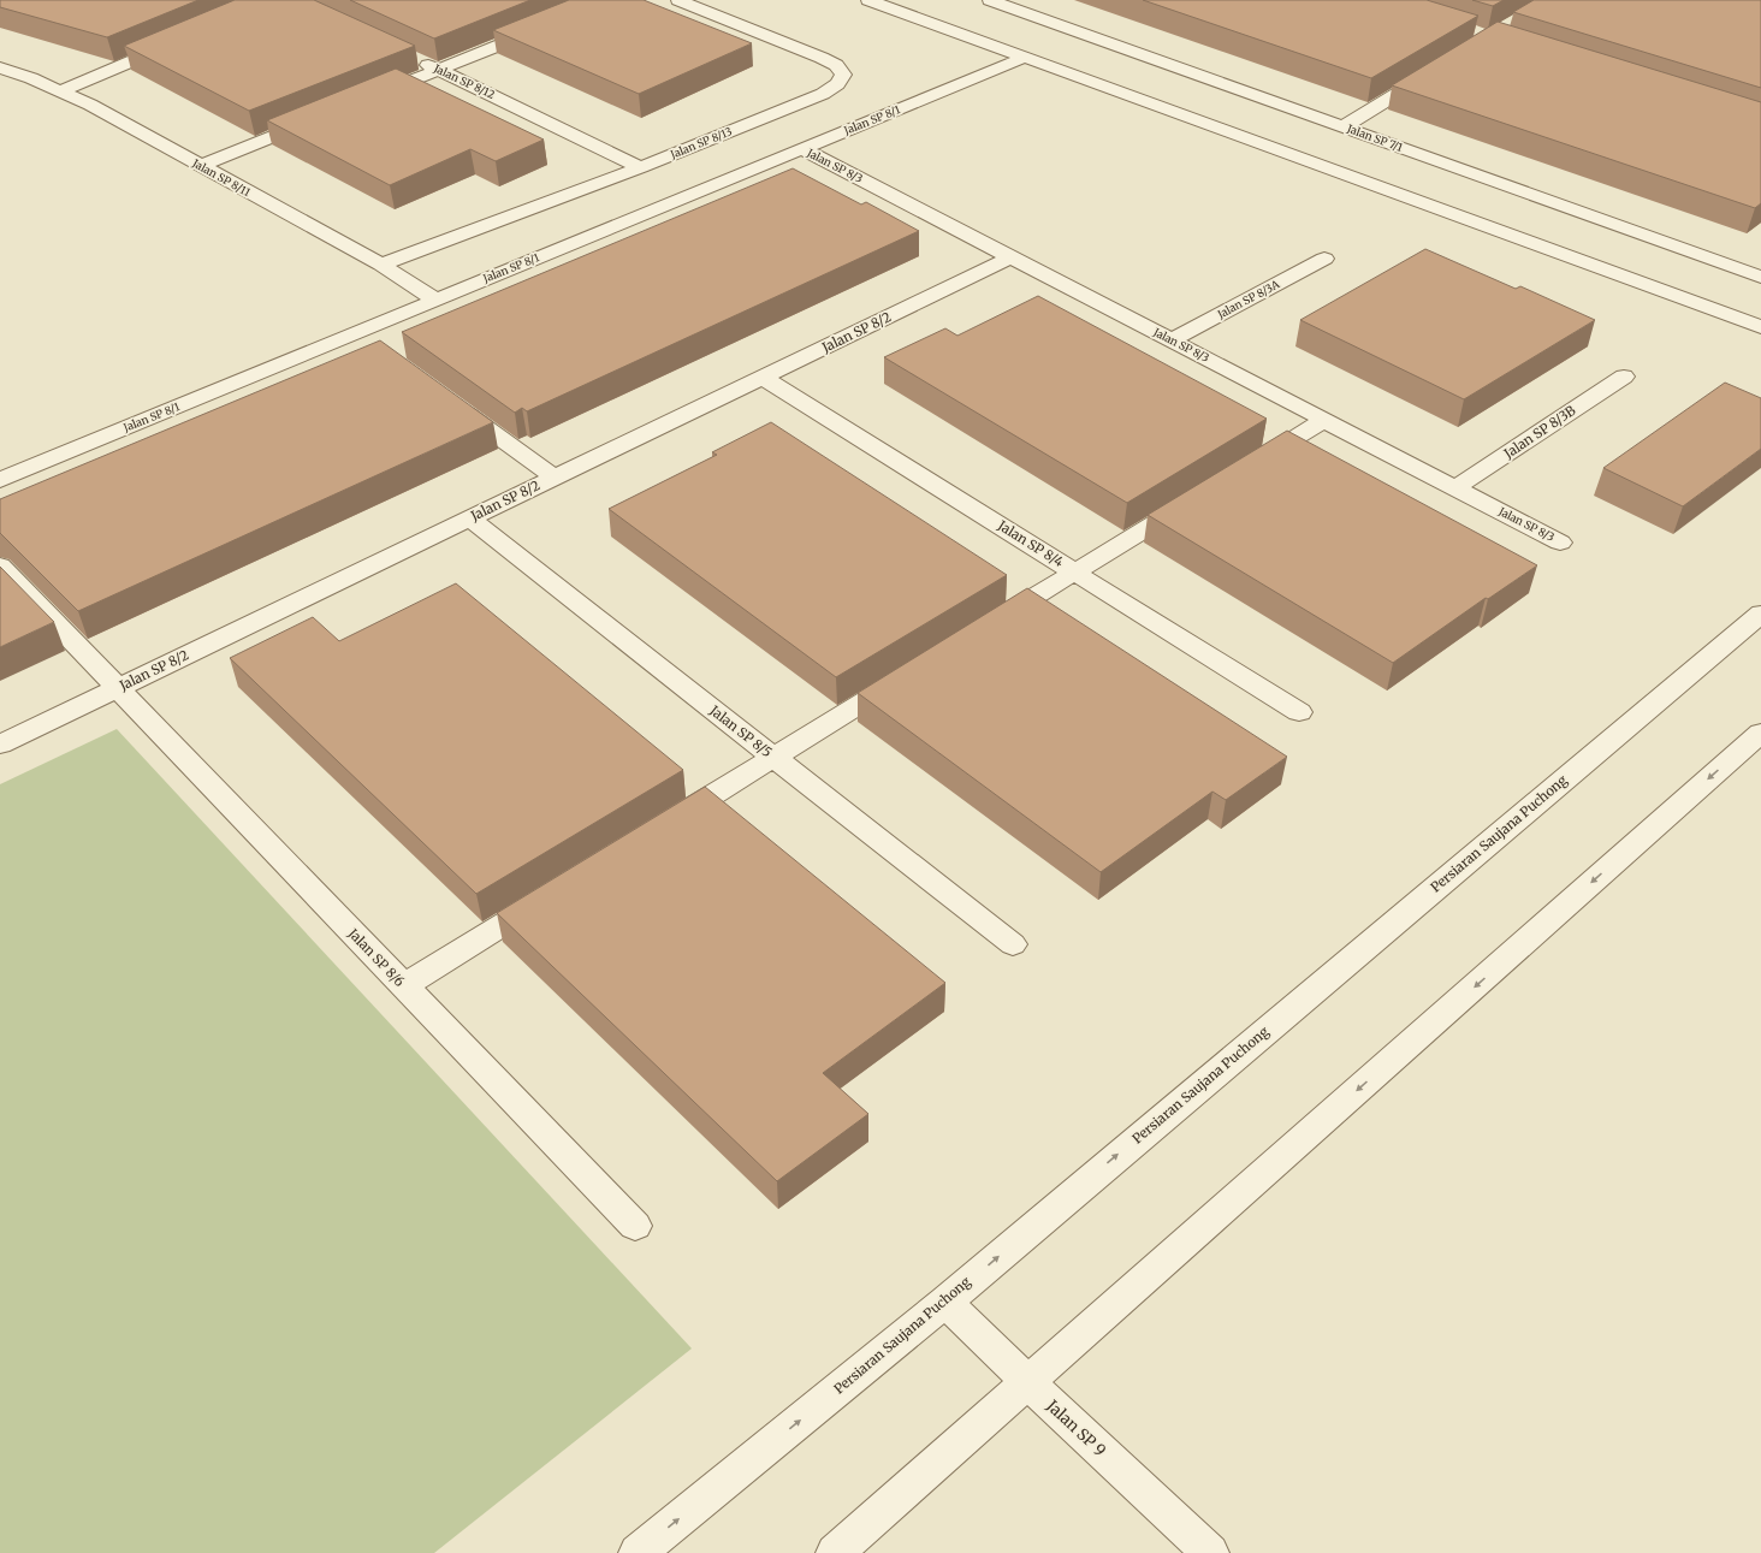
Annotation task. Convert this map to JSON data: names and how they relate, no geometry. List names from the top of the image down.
{
  "streets": {
    "street": [
      "Jalan SP 8/12",
      "Jalan SP 8/1",
      "Jalan SP 7/1",
      "Jalan SP 8/13",
      "Jalan SP 8/3",
      "Jalan SP 8/11",
      "Jalan SP 8/3A",
      "Jalan SP 8/2",
      "Jalan SP 8/3B",
      "Jalan SP 8/4",
      "Jalan SP 8/5",
      "Persiaran Saujana Puchong",
      "Jalan SP 8/6",
      "Jalan SP 9"
    ]
  },
  "crossings": [
    ["Jalan SP 8/12", "Jalan SP 8/13"],
    ["Jalan SP 8/1", "Jalan SP 8/3"],
    ["Jalan SP 8/1", "Jalan SP 8/11"],
    ["Jalan SP 8/13", "Jalan SP 8/11"],
    ["Jalan SP 8/3", "Jalan SP 8/3A"],
    ["Jalan SP 8/3", "Jalan SP 8/2"],
    ["Jalan SP 8/3", "Jalan SP 8/3B"],
    ["Jalan SP 8/2", "Jalan SP 8/4"],
    ["Jalan SP 8/2", "Jalan SP 8/5"],
    ["Jalan SP 8/2", "Jalan SP 8/6"],
    ["Persiaran Saujana Puchong", "Jalan SP 9"]
  ]
}
